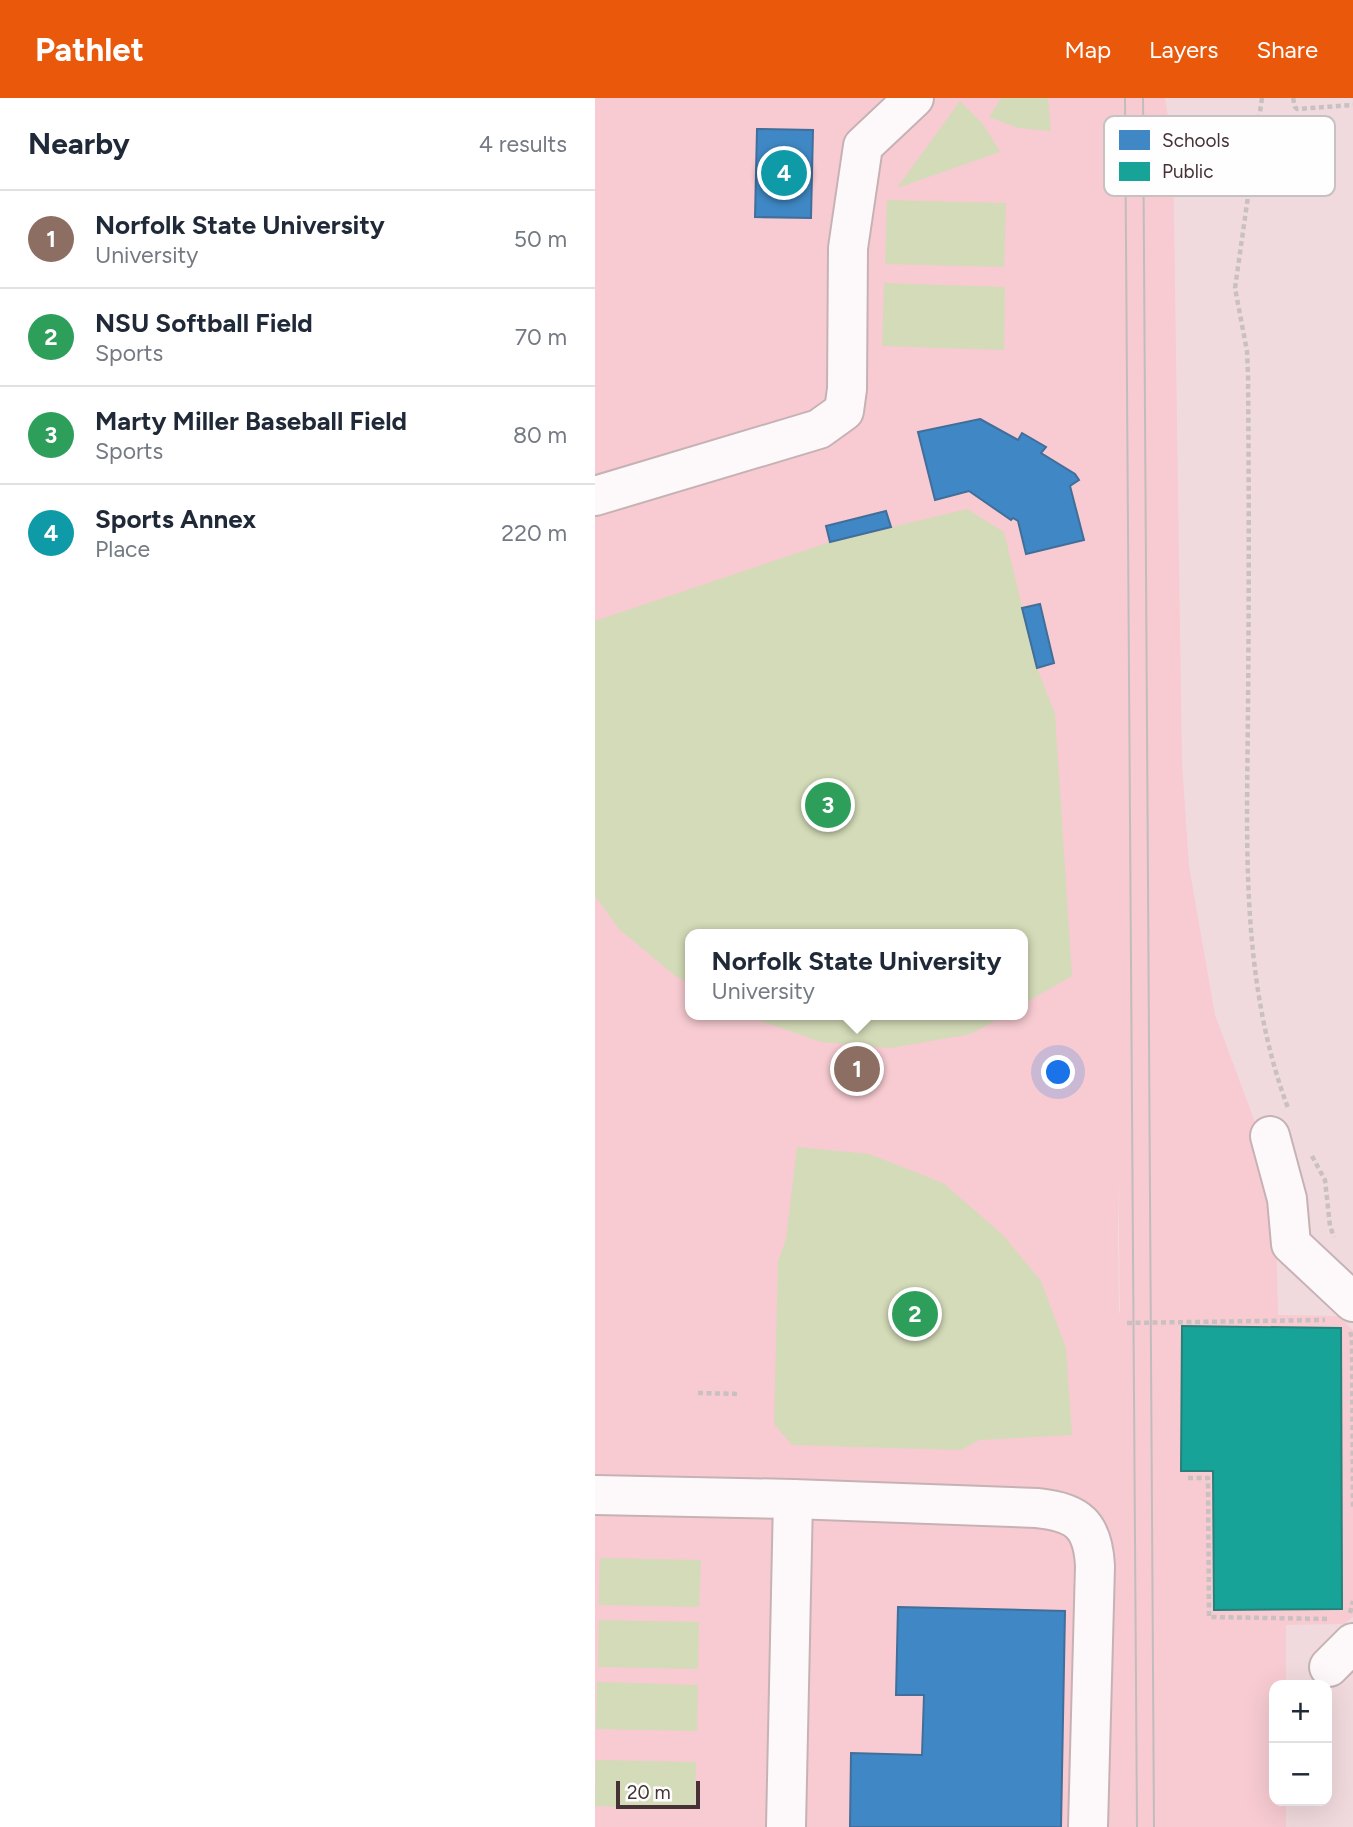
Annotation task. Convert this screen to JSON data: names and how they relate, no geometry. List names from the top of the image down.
{
  "legend": ["Schools", "Public"],
  "scale_bar": "20 m",
  "page": {
    "header": "Pathlet",
    "nav": ["Map", "Layers", "Share"],
    "heading": ["Nearby", "4 results"],
    "pins": [
      "4",
      "3",
      "1",
      "2"
    ],
    "list": [
      {
        "mark": "1",
        "name": "Norfolk State University",
        "note": "University",
        "value": "50 m"
      },
      {
        "mark": "2",
        "name": "NSU Softball Field",
        "note": "Sports",
        "value": "70 m"
      },
      {
        "mark": "3",
        "name": "Marty Miller Baseball Field",
        "note": "Sports",
        "value": "80 m"
      },
      {
        "mark": "4",
        "name": "Sports Annex",
        "note": "Place",
        "value": "220 m"
      }
    ],
    "popup": ["Norfolk State University", "University"],
    "map_buttons": ["+", "−"],
    "scale": "20 m"
  }
}
